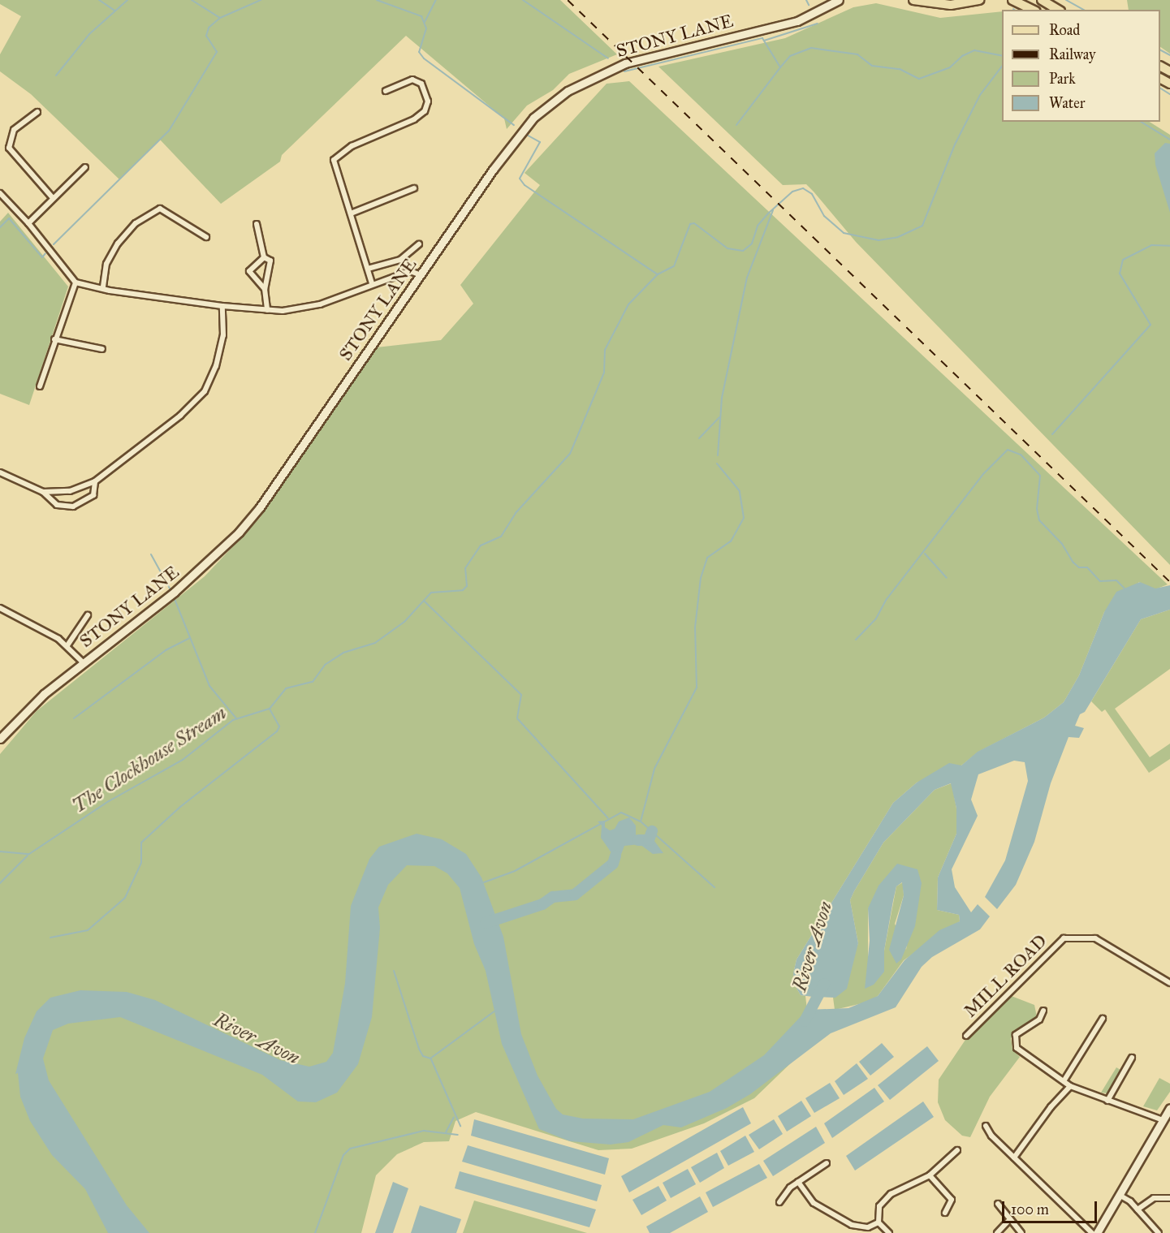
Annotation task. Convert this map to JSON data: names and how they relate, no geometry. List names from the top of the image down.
{
  "streets": {
    "main road": ["STONY LANE"],
    "street": ["MILL ROAD"]
  },
  "water": ["The Clockhouse Stream", "River Avon"],
  "legend": [
    "Road",
    "Railway",
    "Park",
    "Water"
  ],
  "scale_bar": "100 m"
}
